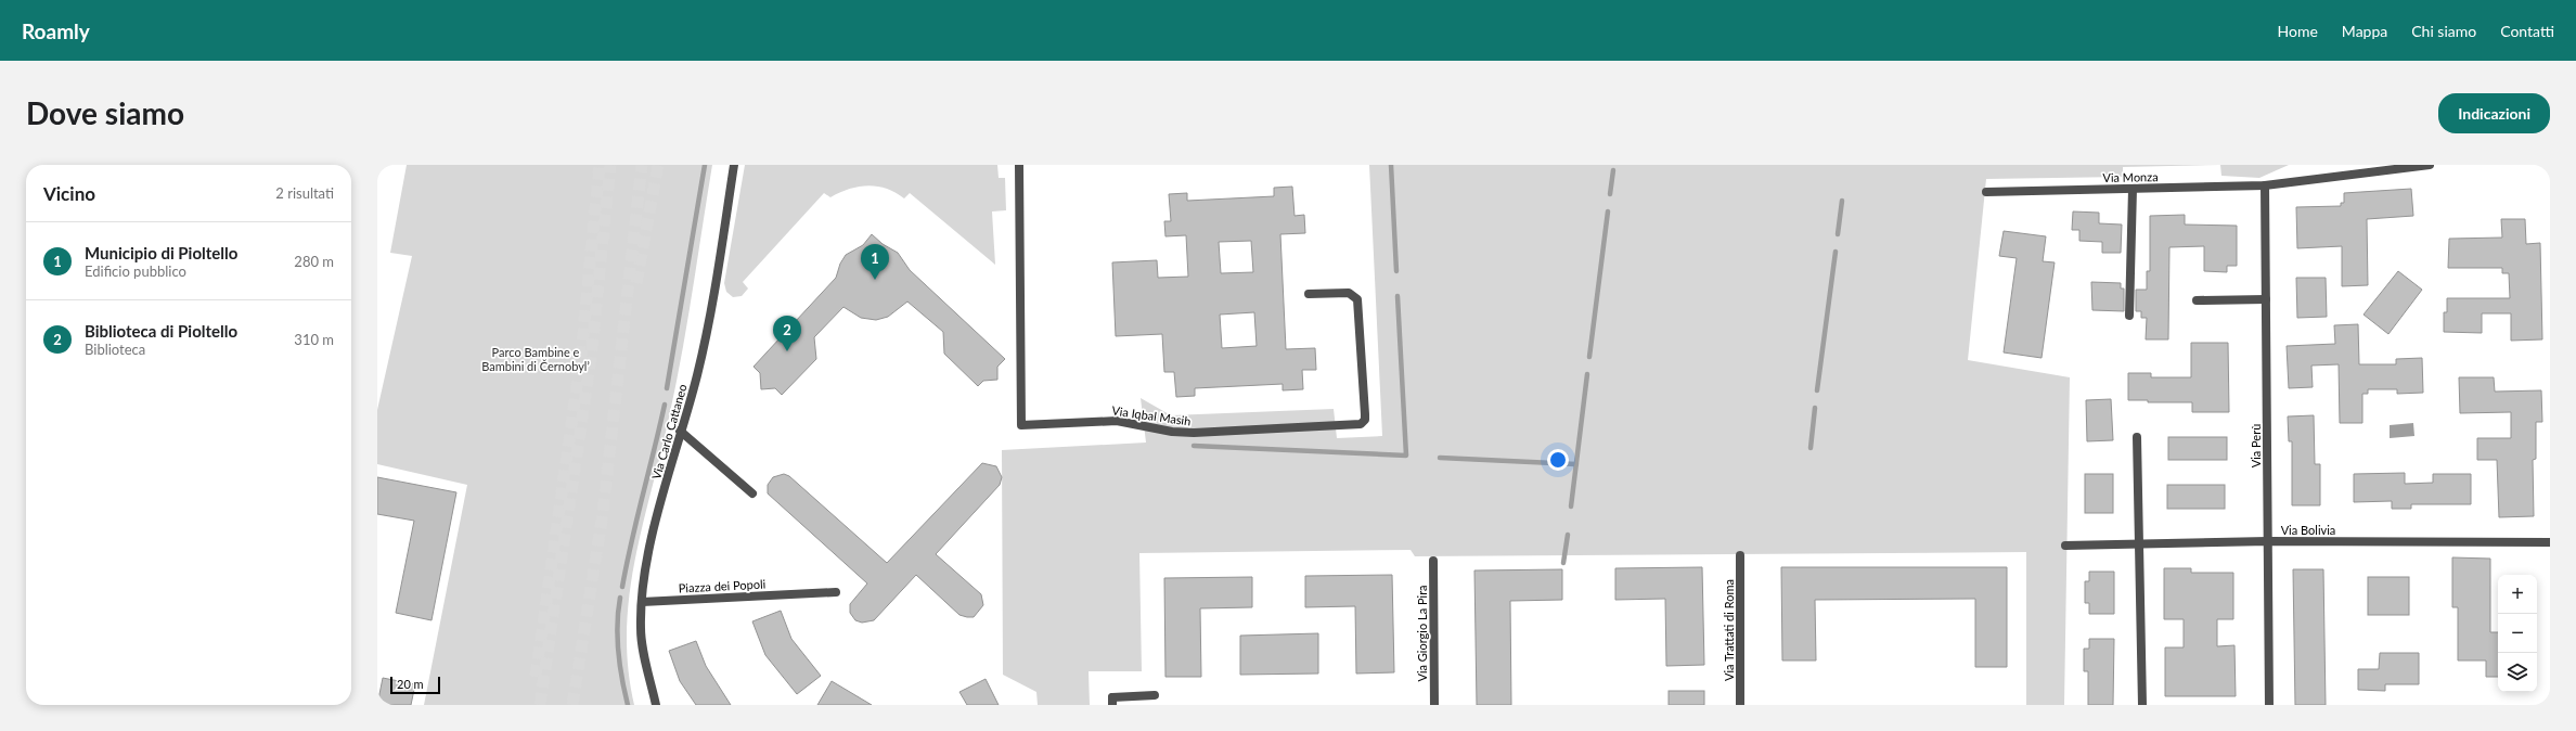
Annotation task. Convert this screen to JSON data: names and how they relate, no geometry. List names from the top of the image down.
{
  "streets": {
    "street": [
      "Via Monza",
      "Via Iqbal Masih",
      "Via Carlo Cattaneo",
      "Via Perù",
      "Via Bolivia",
      "Piazza dei Popoli",
      "Via Trattati di Roma",
      "Via Giorgio La Pira"
    ]
  },
  "crossings": [
    ["Via Monza", "Via Perù"],
    ["Via Carlo Cattaneo", "Piazza dei Popoli"],
    ["Via Perù", "Via Bolivia"]
  ],
  "parks": ["Parco Bambine e Bambini di Černobyl’"],
  "scale_bar": "20 m",
  "page": {
    "header": "Roamly",
    "nav": [
      "Home",
      "Mappa",
      "Chi siamo",
      "Contatti"
    ],
    "buttons": "Indicazioni",
    "title": "Dove siamo",
    "heading": ["Vicino", "2 risultati"],
    "list": [
      {
        "mark": "1",
        "name": "Municipio di Pioltello",
        "note": "Edificio pubblico",
        "value": "280 m"
      },
      {
        "mark": "2",
        "name": "Biblioteca di Pioltello",
        "note": "Biblioteca",
        "value": "310 m"
      }
    ],
    "pins": ["1", "2"],
    "map_buttons": ["+", "−"],
    "scale": "20 m"
  }
}
